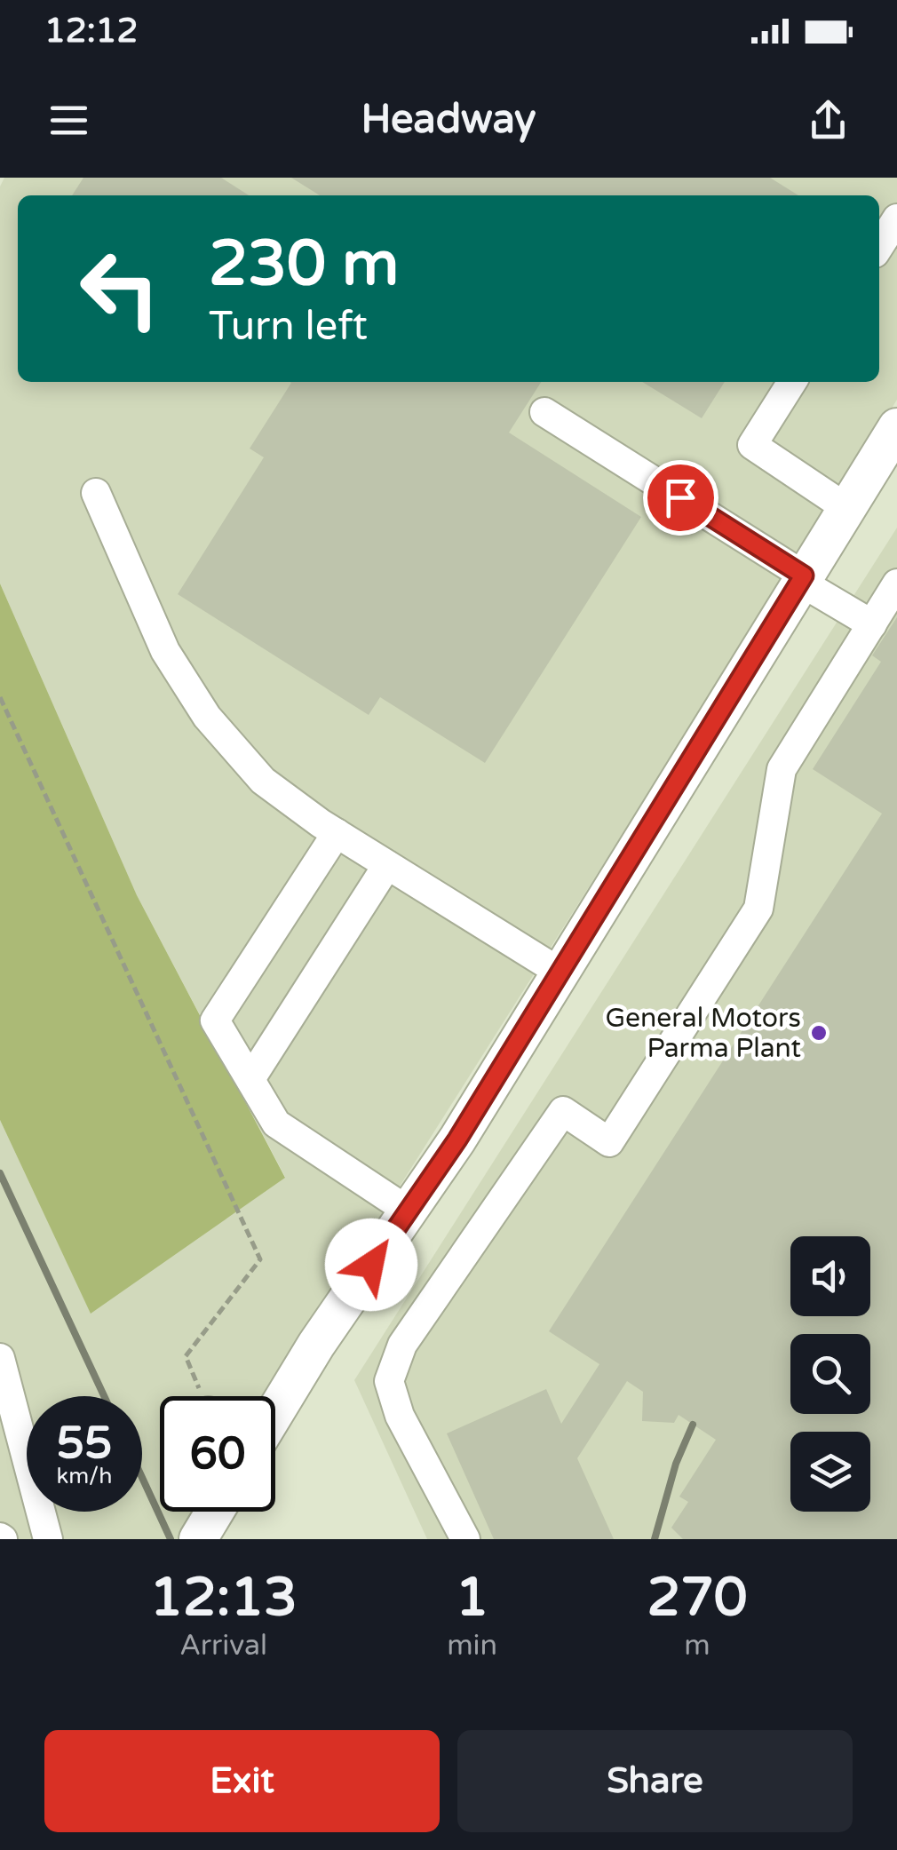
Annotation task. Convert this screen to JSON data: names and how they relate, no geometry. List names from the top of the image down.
{
  "places": ["General Motors Parma Plant"],
  "page": {
    "status": "12:12",
    "header": "Headway",
    "turn": ["230 m", "Turn left"],
    "speed": "55 km/h",
    "limit": "60",
    "eta": [
      "12:13",
      "Arrival",
      "1",
      "min",
      "270",
      "m"
    ],
    "buttons": ["Exit", "Share"]
  }
}
